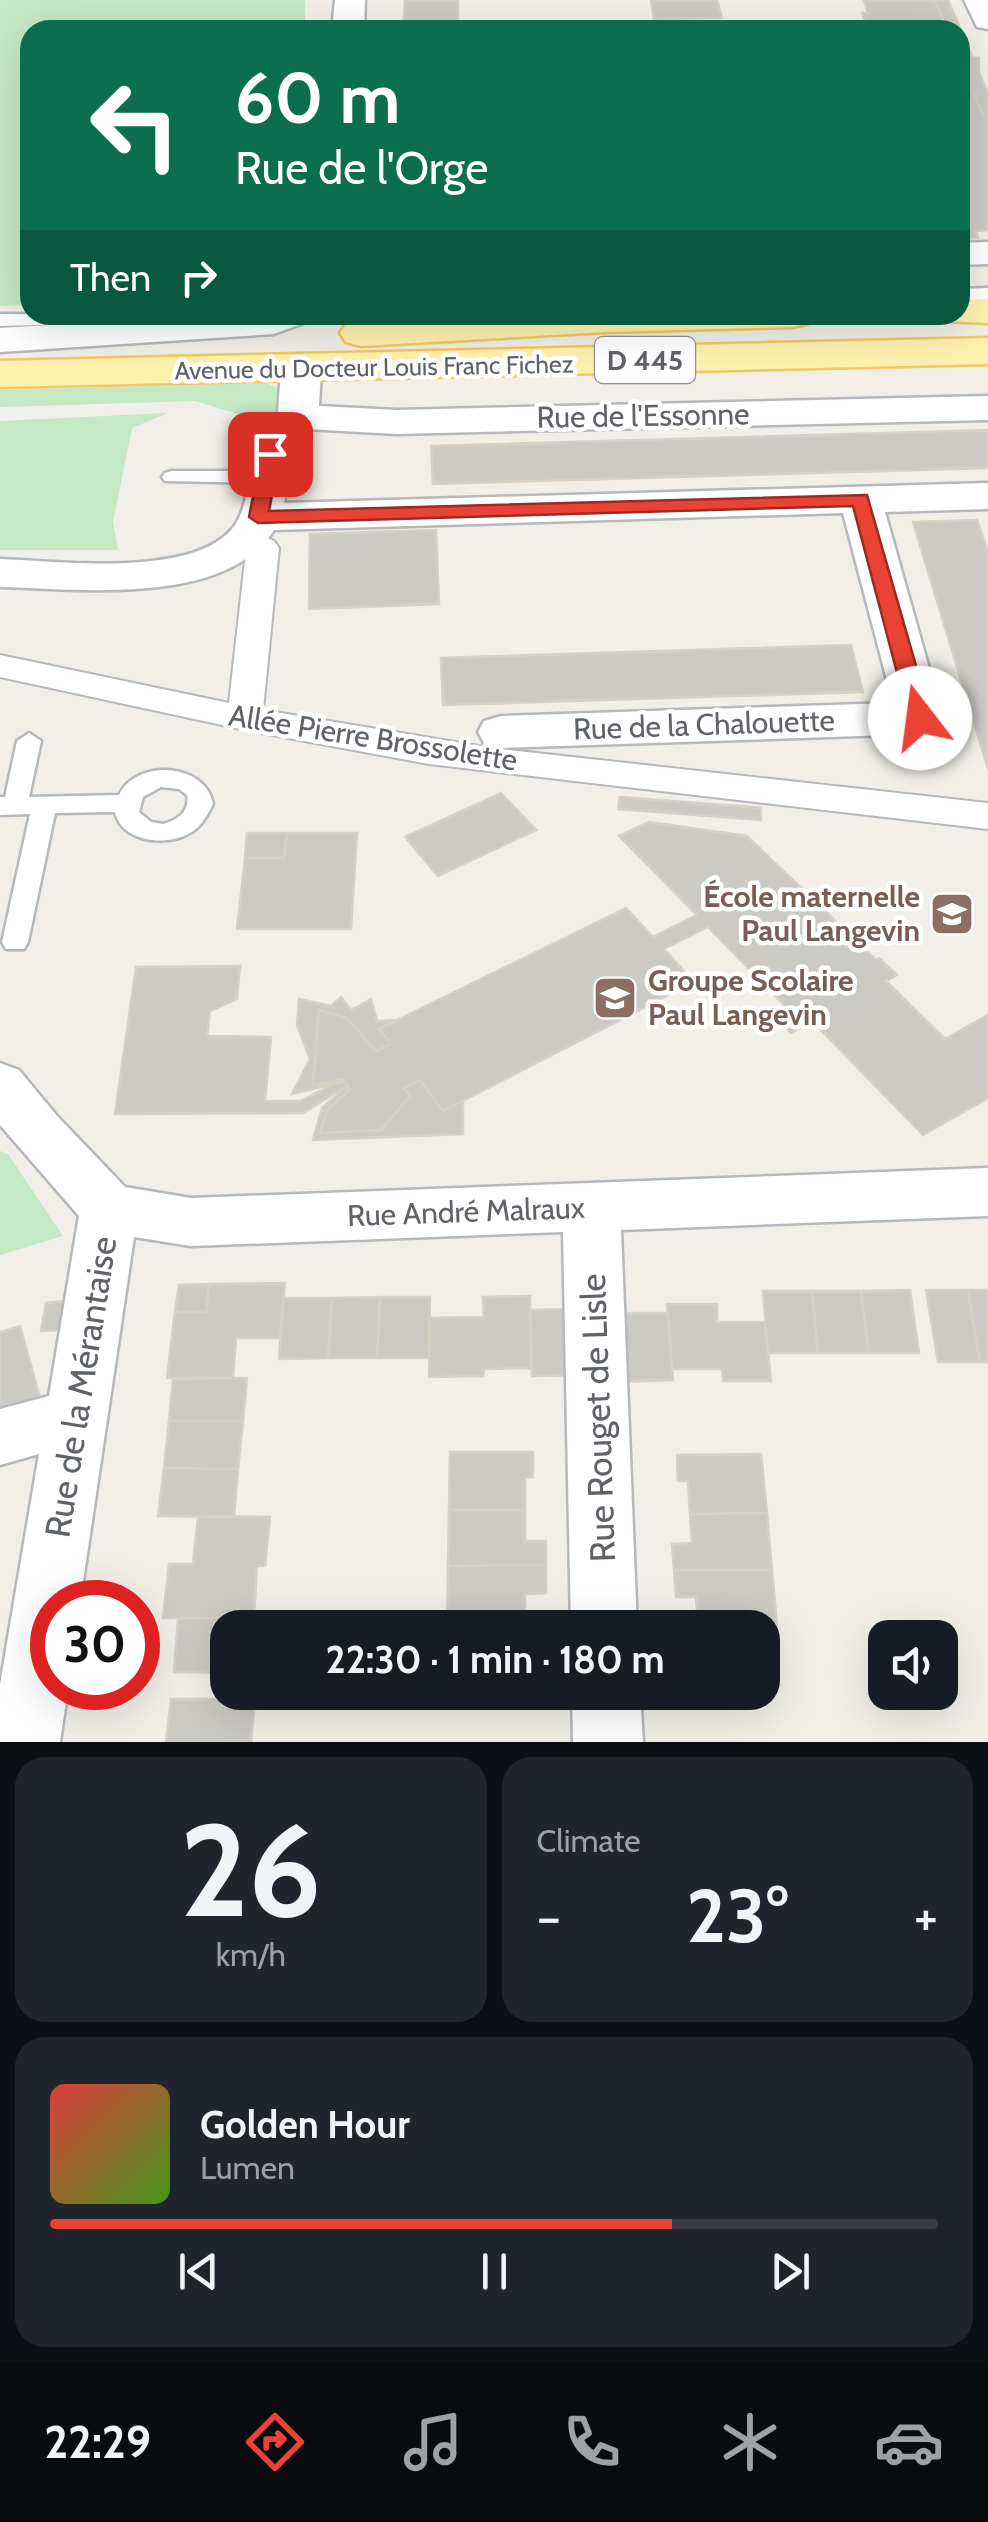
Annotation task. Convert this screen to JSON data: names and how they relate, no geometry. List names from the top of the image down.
{
  "streets": {
    "main road": ["D 445", "Avenue du Docteur Louis Franc Fichez"],
    "street": [
      "Rue de l'Essonne",
      "Rue de la Chalouette",
      "Allée Pierre Brossolette",
      "Rue André Malraux",
      "Rue de la Mérantaise",
      "Rue Rouget de Lisle"
    ]
  },
  "crossings": [
    ["Rue André Malraux", "Rue de la Mérantaise"],
    ["Rue André Malraux", "Rue Rouget de Lisle"]
  ],
  "places": {
    "school or university": ["École maternelle Paul Langevin", "Groupe Scolaire Paul Langevin"]
  },
  "page": {
    "turn": ["60 m", "Rue de l'Orge"],
    "then": "Then",
    "limit": "30",
    "trip": "22:30 · 1 min · 180 m",
    "tile": [
      ["26", "km/h"],
      "Climate"
    ],
    "heat": ["−", "23°", "+"],
    "song": ["Golden Hour", "Lumen"],
    "tabs": "22:29"
  }
}
